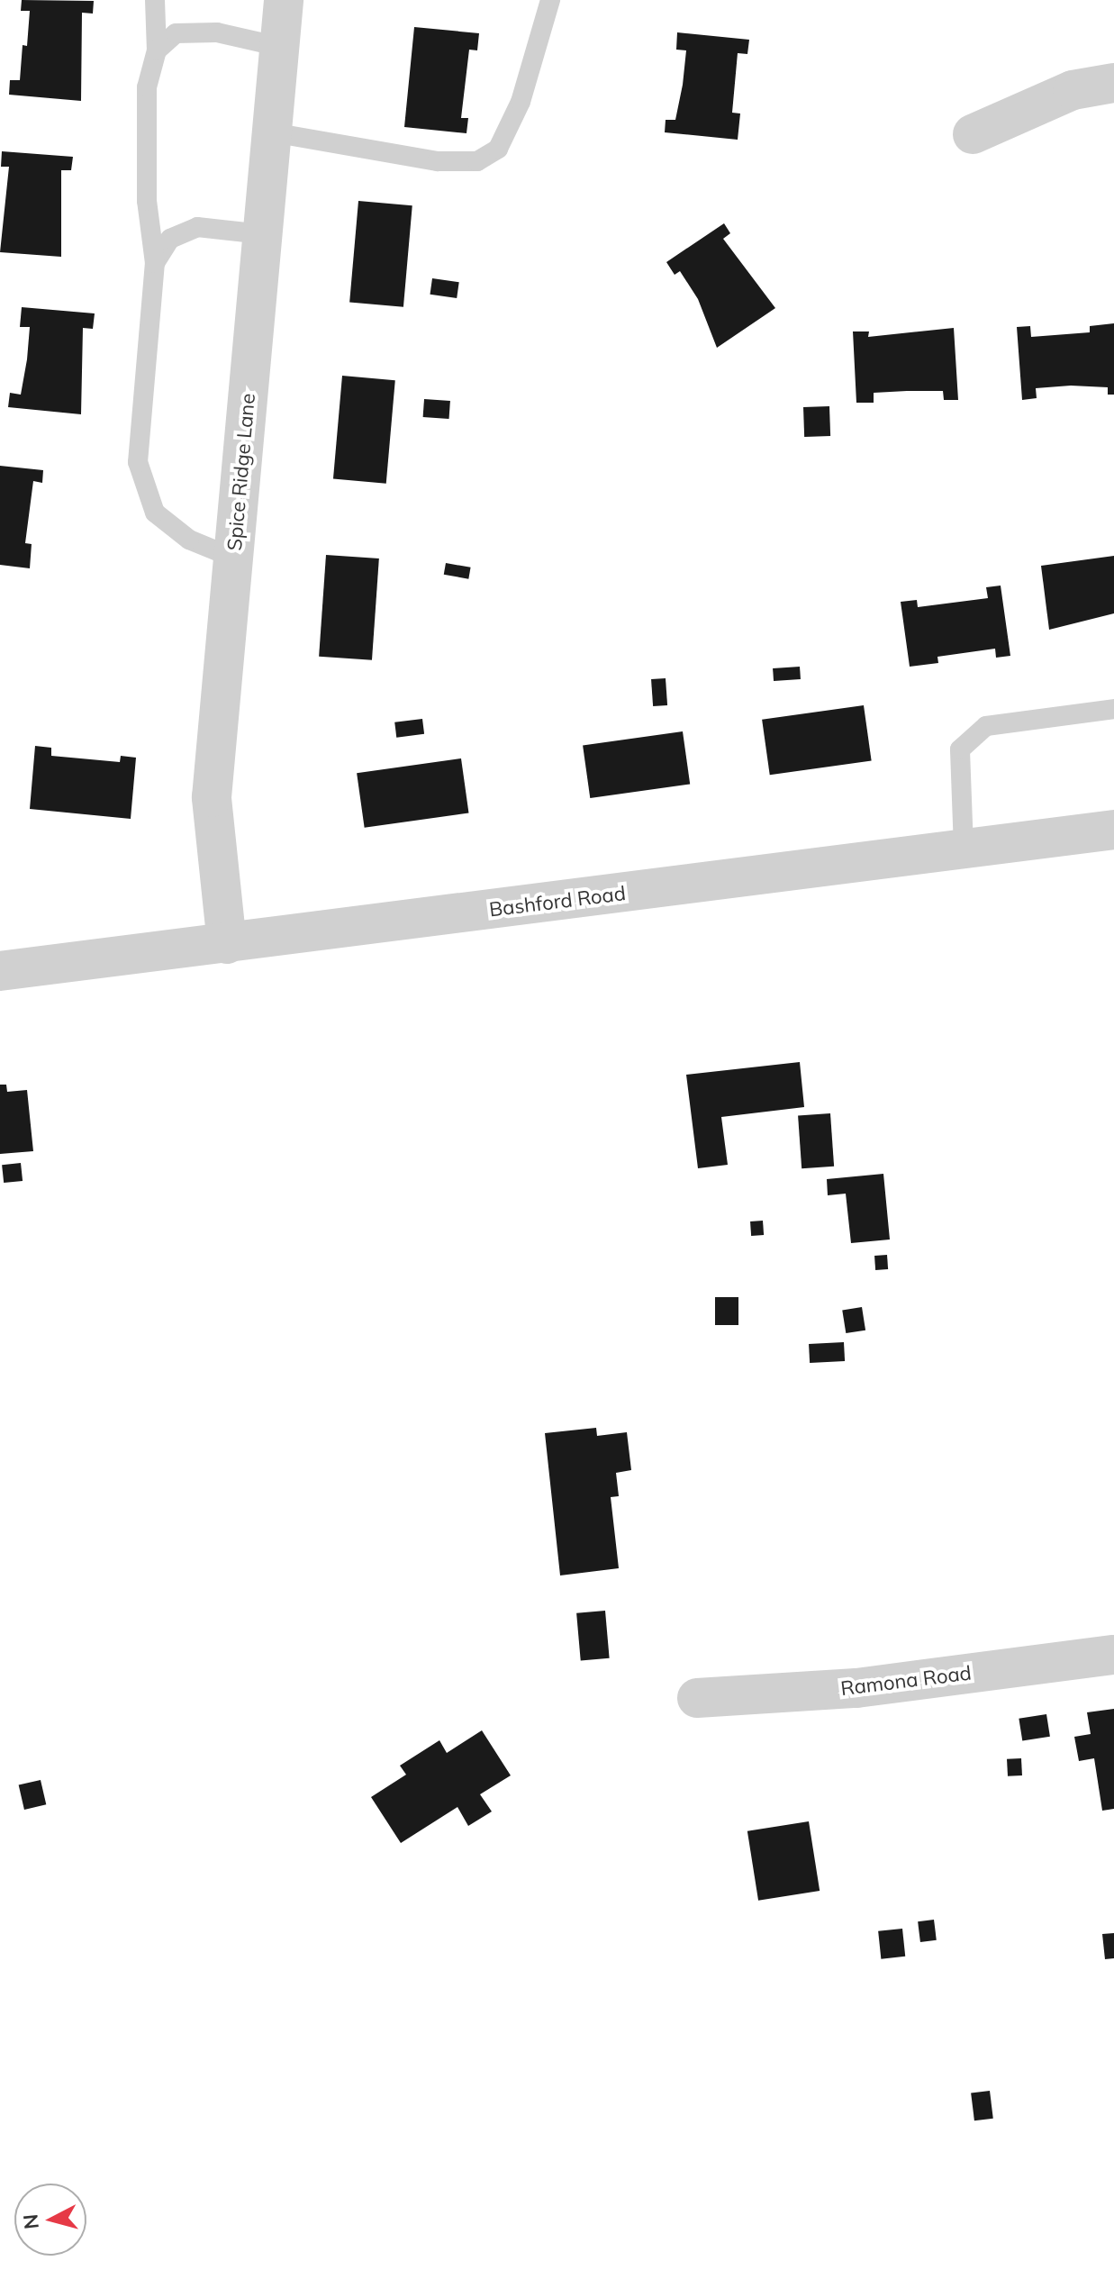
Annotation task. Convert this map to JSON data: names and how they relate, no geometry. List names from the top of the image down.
{
  "streets": {
    "street": ["Spice Ridge Lane", "Bashford Road", "Ramona Road"]
  },
  "crossings": [
    ["Spice Ridge Lane", "Bashford Road"]
  ],
  "north": "left"
}
